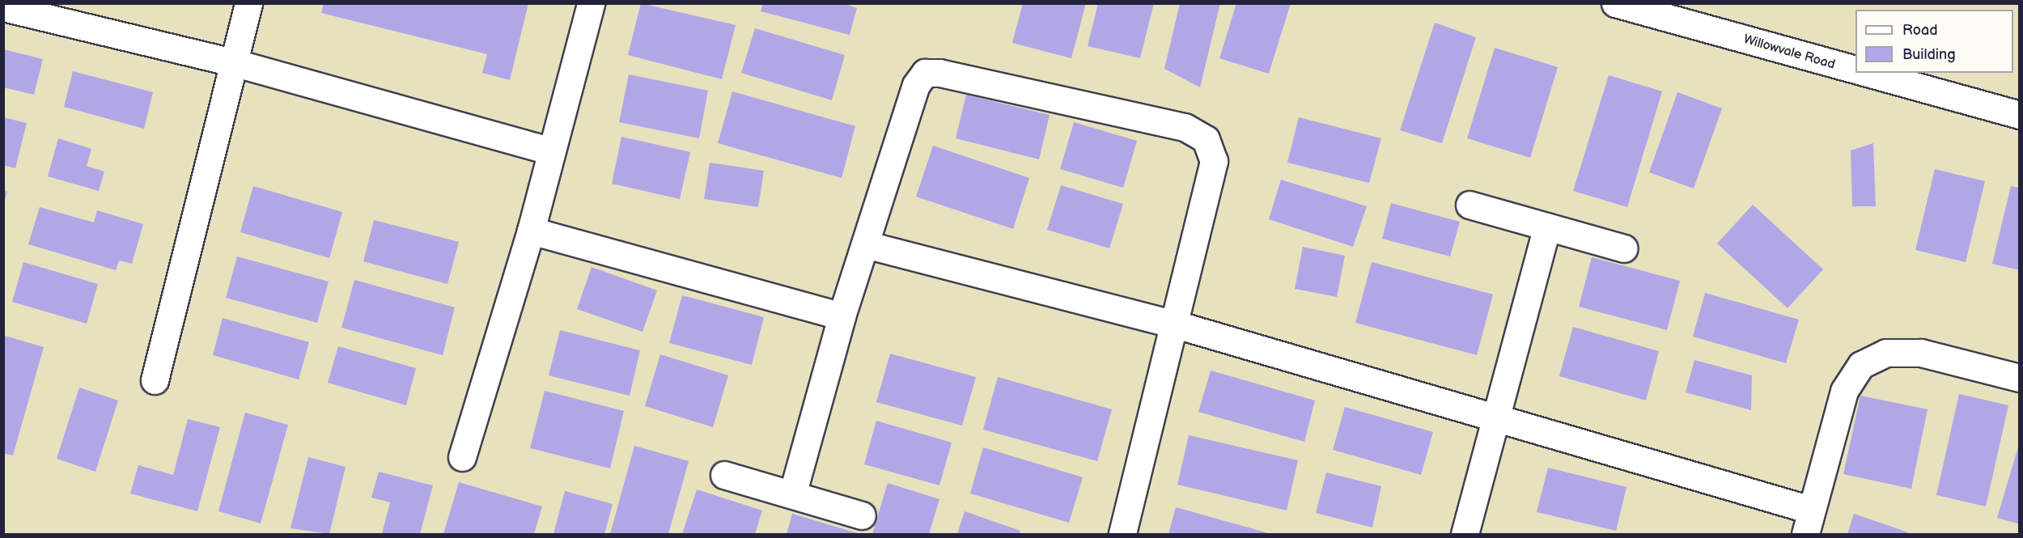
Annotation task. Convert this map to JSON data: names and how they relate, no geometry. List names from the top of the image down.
{
  "streets": {
    "street": ["Willowvale Road"]
  },
  "legend": ["Road", "Building"]
}
